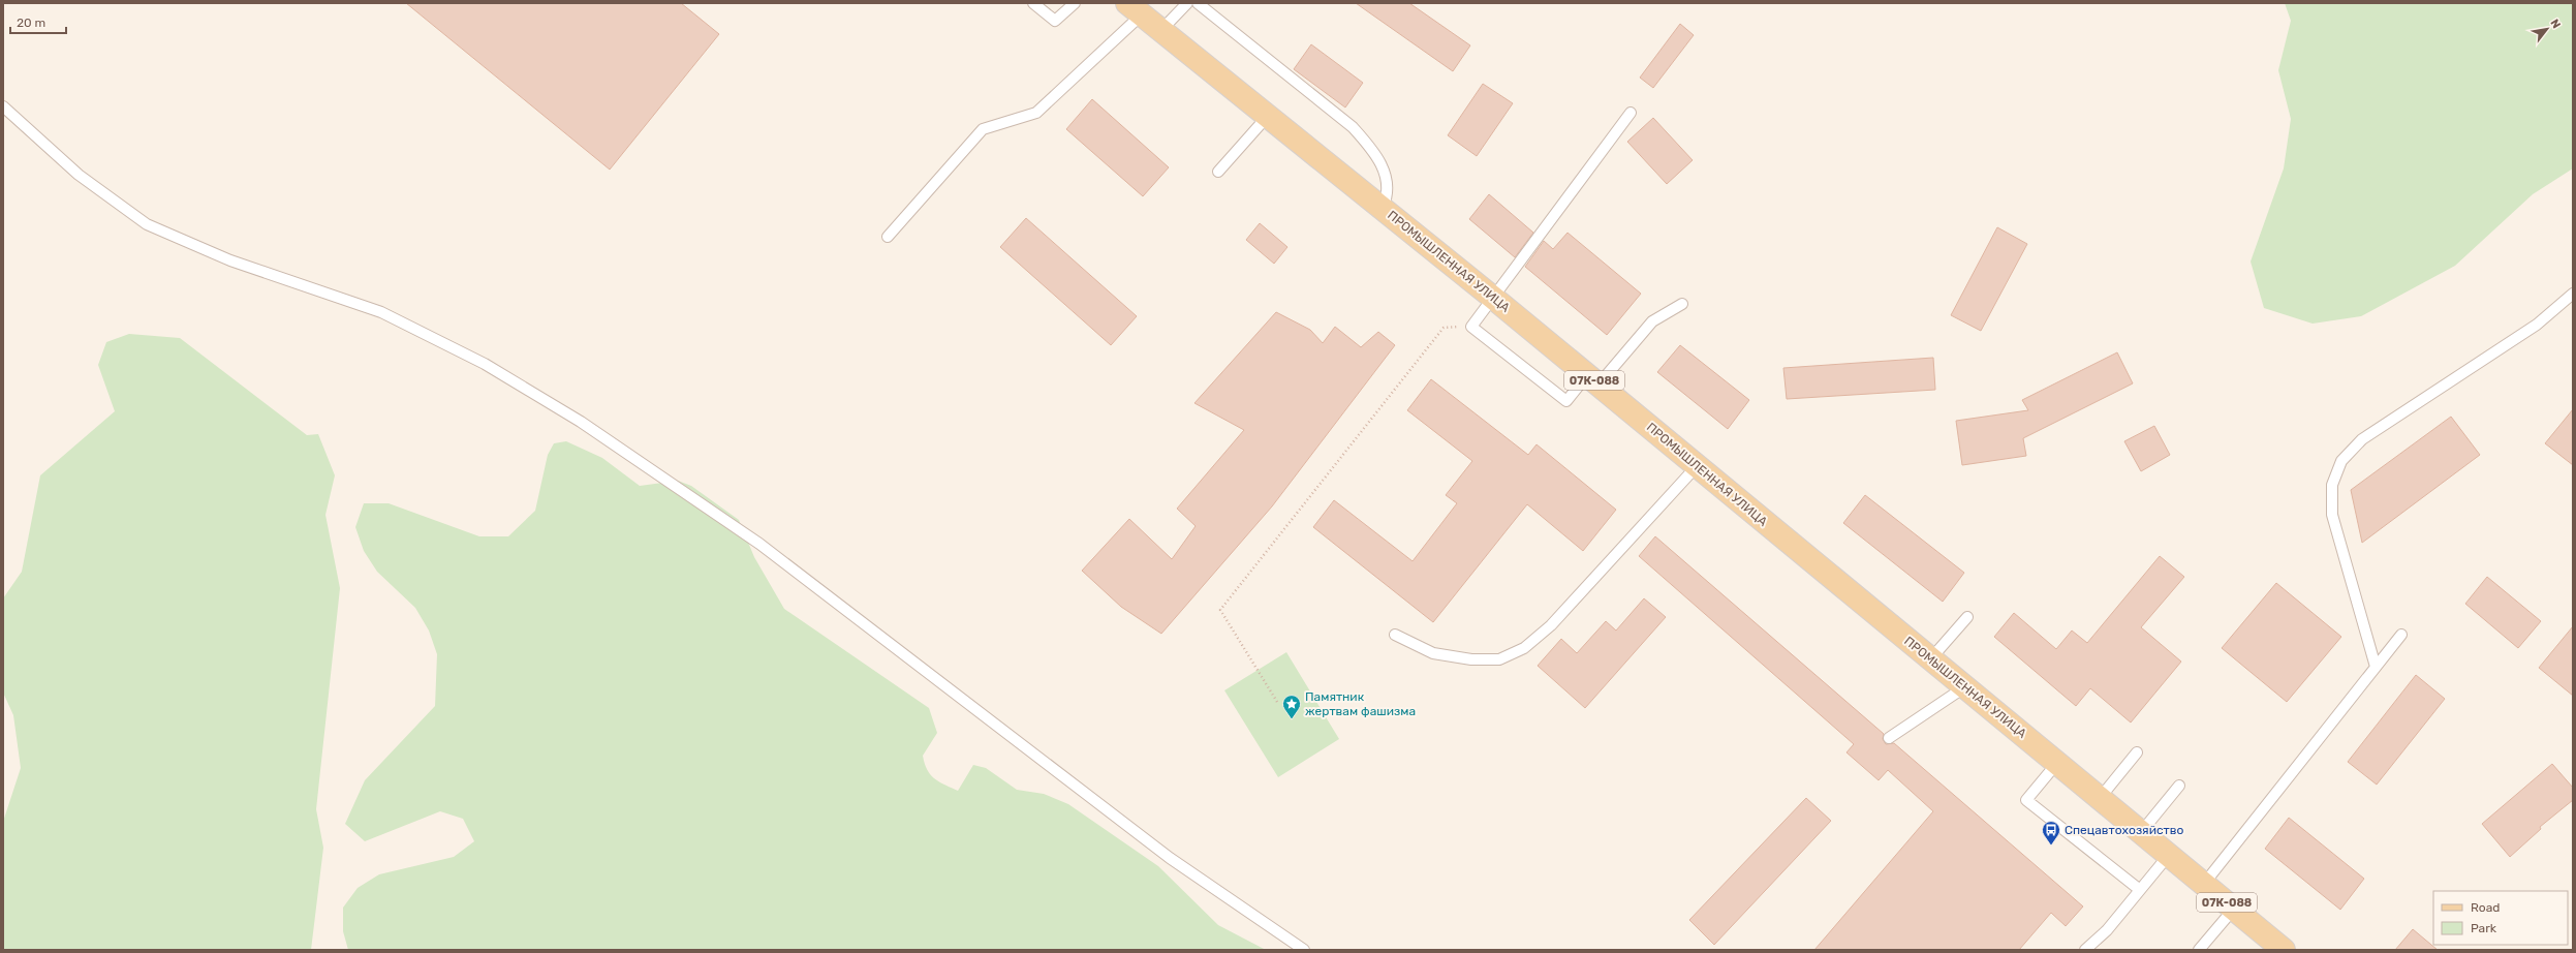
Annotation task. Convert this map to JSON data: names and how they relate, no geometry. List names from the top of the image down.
{
  "streets": {
    "main road": ["ПРОМЫШЛЕННАЯ УЛИЦА", "07К-088"]
  },
  "places": {
    "place": ["Памятник жертвам фашизма"],
    "bus stop": ["Спецавтохозяйство"]
  },
  "legend": ["Road", "Park"],
  "scale_bar": "20 m",
  "north": "top right"
}
